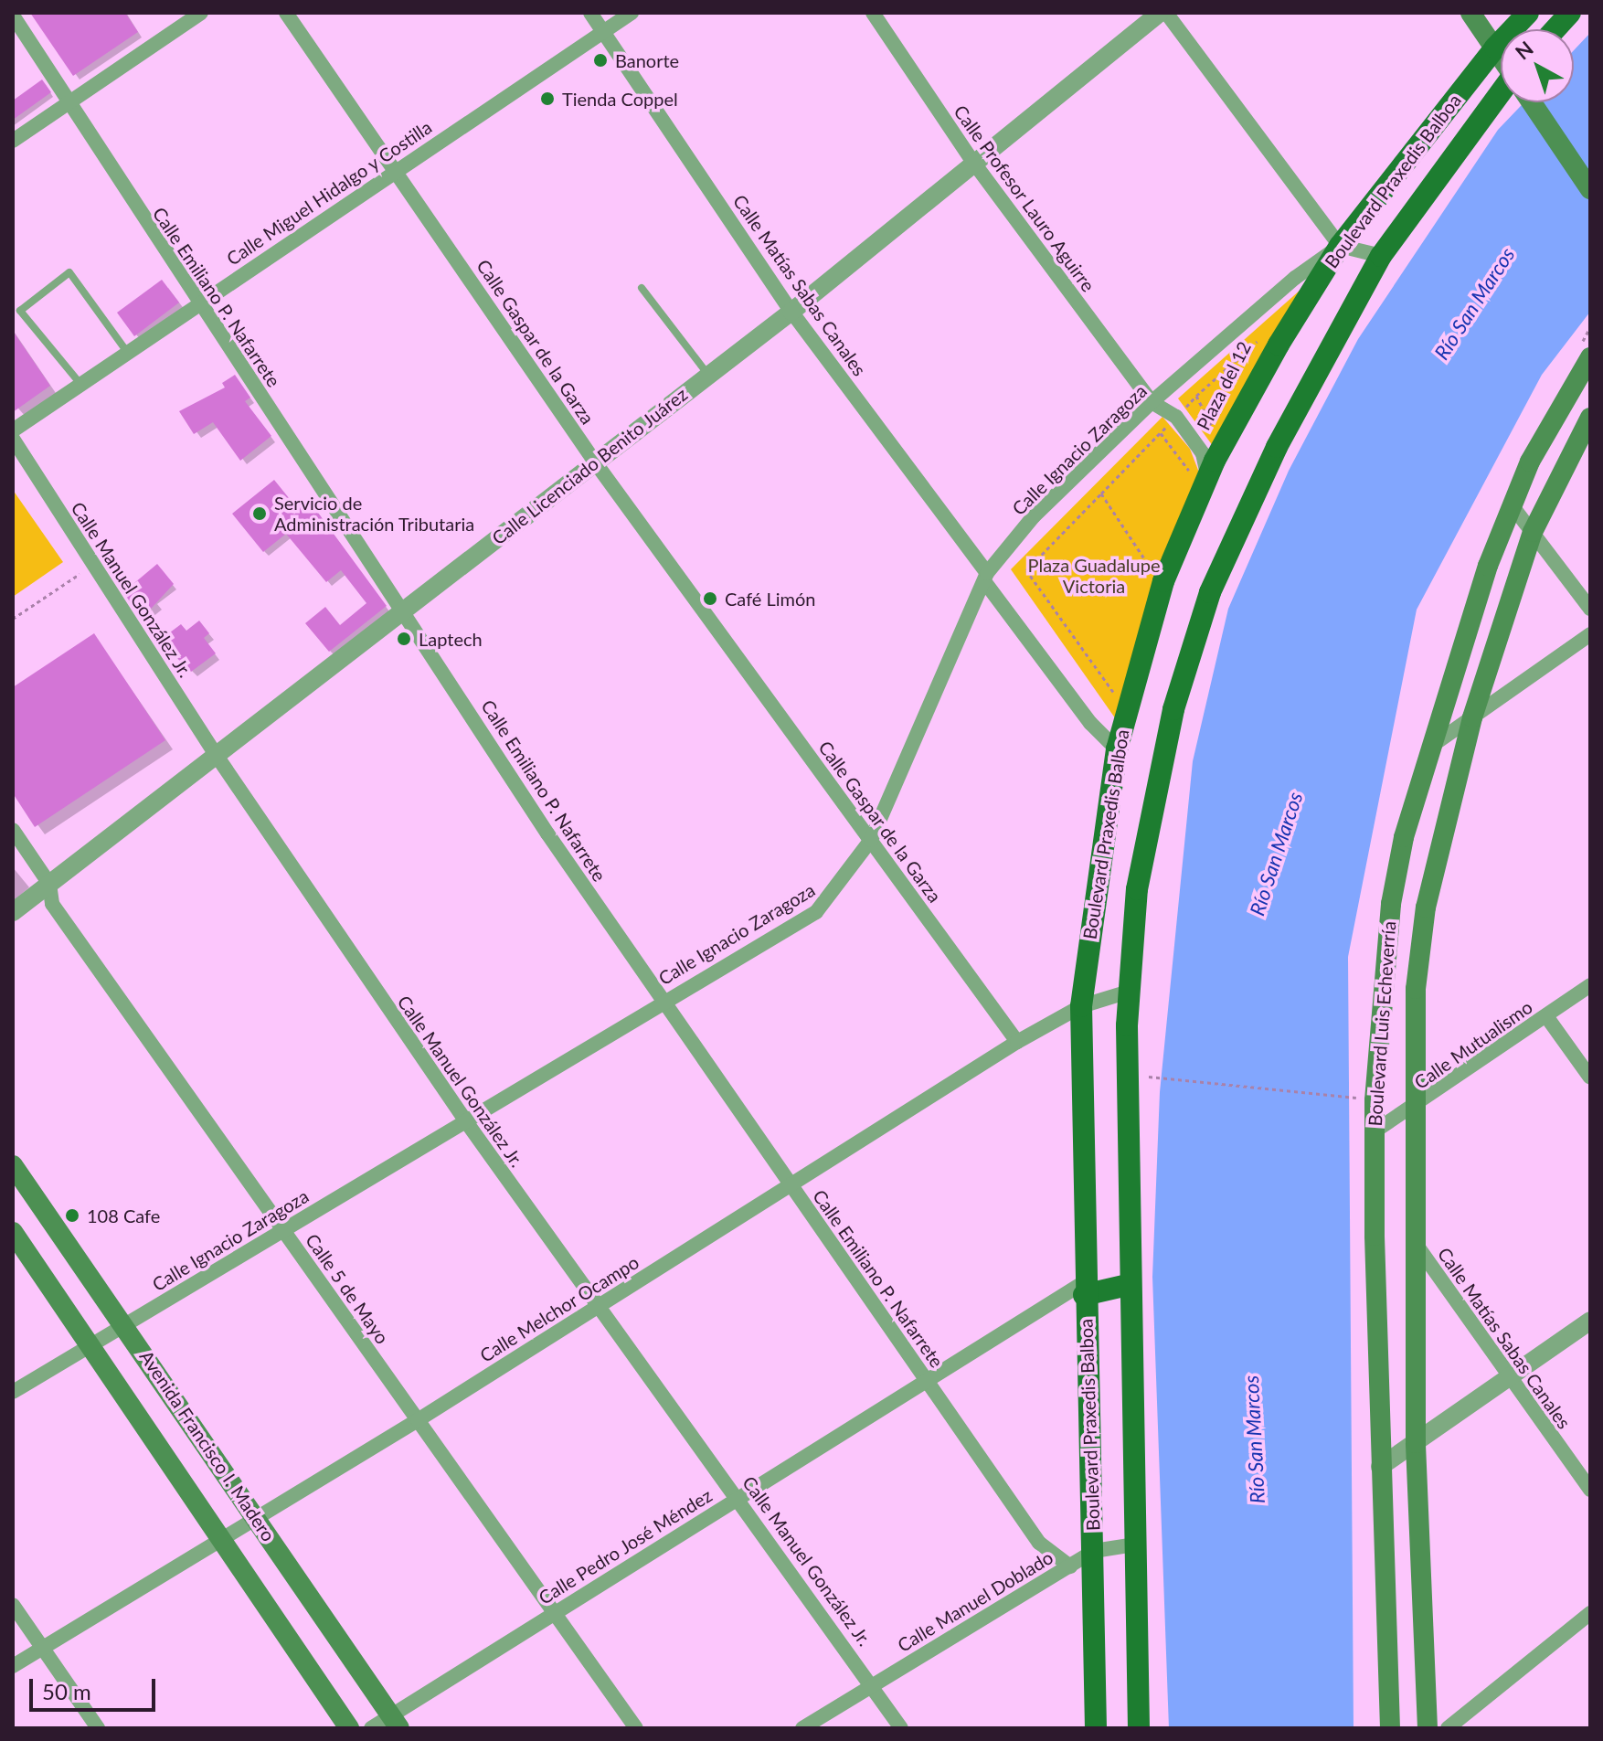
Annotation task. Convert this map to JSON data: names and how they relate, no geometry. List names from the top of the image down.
{
  "streets": {
    "main road": ["Boulevard Praxedis Balboa", "Boulevard Luis Echeverría", "Avenida Francisco I. Madero"],
    "street": [
      "Calle Miguel Hidalgo y Costilla",
      "Calle Profesor Lauro Aguirre",
      "Calle Matías Sabas Canales",
      "Calle Emiliano P. Nafarrete",
      "Calle Gaspar de la Garza",
      "Calle Ignacio Zaragoza",
      "Calle Licenciado Benito Juárez",
      "Calle Manuel González Jr.",
      "Calle Mutualismo",
      "Calle 5 de Mayo",
      "Calle Melchor Ocampo",
      "Calle Pedro José Méndez",
      "Calle Manuel Doblado"
    ],
    "path": ["Plaza del 12"]
  },
  "crossings": [
    ["Boulevard Praxedis Balboa", "Calle Matías Sabas Canales"],
    ["Boulevard Praxedis Balboa", "Calle Ignacio Zaragoza"],
    ["Boulevard Praxedis Balboa", "Calle Melchor Ocampo"],
    ["Boulevard Praxedis Balboa", "Calle Pedro José Méndez"],
    ["Boulevard Praxedis Balboa", "Calle Manuel Doblado"],
    ["Calle Miguel Hidalgo y Costilla", "Calle Matías Sabas Canales"],
    ["Calle Miguel Hidalgo y Costilla", "Calle Emiliano P. Nafarrete"],
    ["Calle Miguel Hidalgo y Costilla", "Calle Gaspar de la Garza"],
    ["Calle Profesor Lauro Aguirre", "Plaza del 12"],
    ["Calle Profesor Lauro Aguirre", "Calle Ignacio Zaragoza"],
    ["Calle Profesor Lauro Aguirre", "Calle Licenciado Benito Juárez"],
    ["Calle Matías Sabas Canales", "Calle Ignacio Zaragoza"],
    ["Calle Matías Sabas Canales", "Calle Licenciado Benito Juárez"],
    ["Calle Matías Sabas Canales", "Boulevard Luis Echeverría"],
    ["Calle Emiliano P. Nafarrete", "Calle Ignacio Zaragoza"],
    ["Calle Emiliano P. Nafarrete", "Calle Licenciado Benito Juárez"],
    ["Calle Emiliano P. Nafarrete", "Calle Melchor Ocampo"],
    ["Calle Emiliano P. Nafarrete", "Calle Pedro José Méndez"],
    ["Calle Emiliano P. Nafarrete", "Calle Manuel Doblado"],
    ["Calle Gaspar de la Garza", "Calle Ignacio Zaragoza"],
    ["Calle Gaspar de la Garza", "Calle Licenciado Benito Juárez"],
    ["Calle Gaspar de la Garza", "Calle Melchor Ocampo"],
    ["Calle Ignacio Zaragoza", "Calle Manuel González Jr."],
    ["Calle Ignacio Zaragoza", "Calle 5 de Mayo"],
    ["Calle Ignacio Zaragoza", "Avenida Francisco I. Madero"],
    ["Calle Licenciado Benito Juárez", "Calle Manuel González Jr."],
    ["Calle Licenciado Benito Juárez", "Calle 5 de Mayo"],
    ["Calle Manuel González Jr.", "Calle Melchor Ocampo"],
    ["Calle Manuel González Jr.", "Calle Pedro José Méndez"],
    ["Calle Manuel González Jr.", "Calle Manuel Doblado"],
    ["Boulevard Luis Echeverría", "Calle Mutualismo"],
    ["Calle 5 de Mayo", "Calle Melchor Ocampo"],
    ["Calle 5 de Mayo", "Calle Pedro José Méndez"],
    ["Calle Melchor Ocampo", "Avenida Francisco I. Madero"],
    ["Avenida Francisco I. Madero", "Calle Pedro José Méndez"]
  ],
  "water": ["Río San Marcos"],
  "parks": ["Plaza Guadalupe Victoria"],
  "places": [
    "Banorte",
    "Tienda Coppel",
    "Servicio de Administración Tributaria",
    "Café Limón",
    "Laptech",
    "108 Cafe"
  ],
  "scale_bar": "50 m",
  "north": "top left"
}
